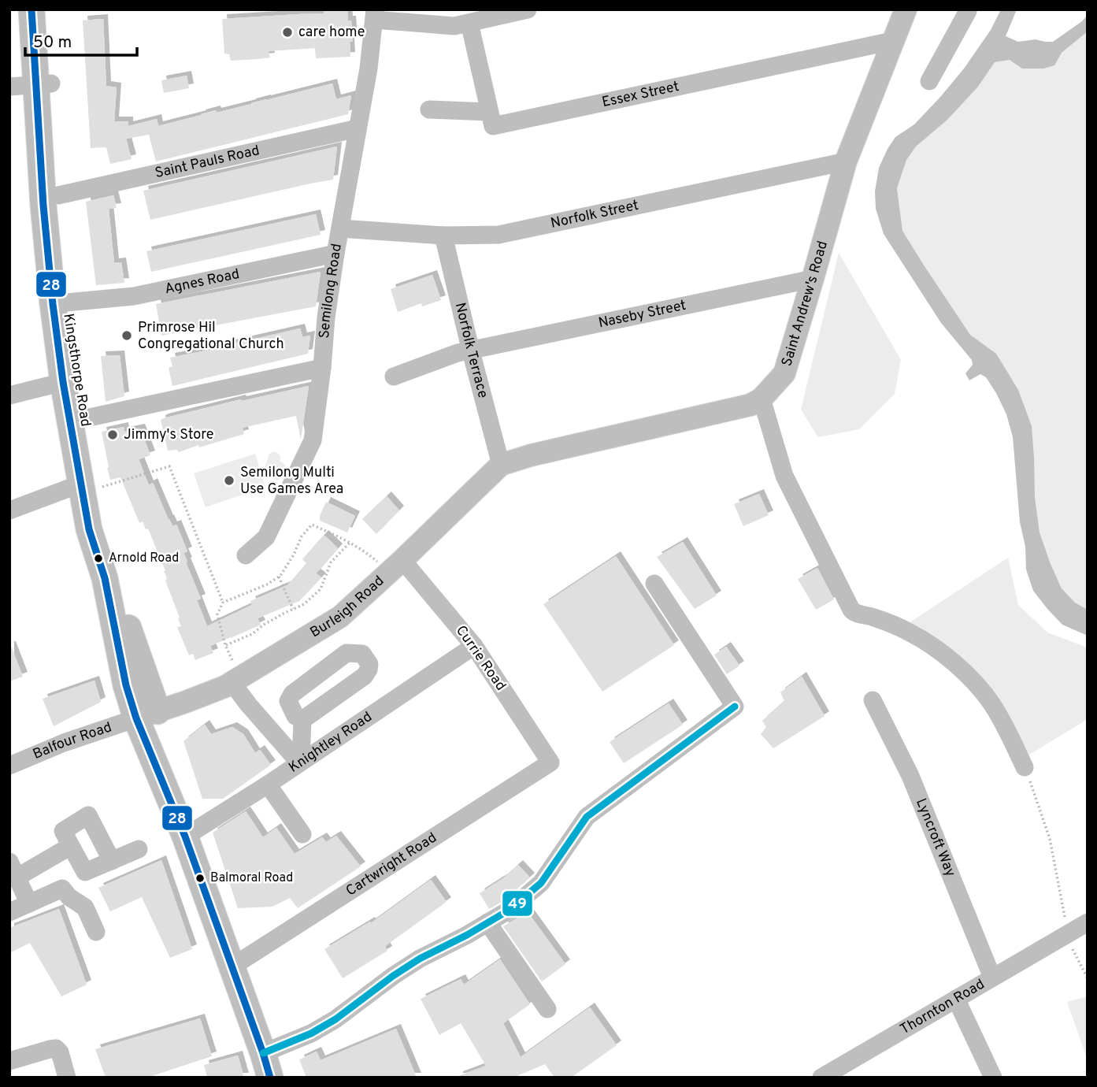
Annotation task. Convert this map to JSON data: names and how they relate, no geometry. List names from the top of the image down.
{
  "streets": {
    "highway": ["Kingsthorpe Road"],
    "main road": ["Saint Andrew's Road", "Burleigh Road"],
    "street": [
      "Essex Street",
      "Saint Pauls Road",
      "Norfolk Street",
      "Agnes Road",
      "Semilong Road",
      "Naseby Street",
      "Norfolk Terrace",
      "Currie Road",
      "Balfour Road",
      "Knightley Road",
      "Lyncroft Way",
      "Cartwright Road",
      "Thornton Road"
    ]
  },
  "crossings": [
    ["Essex Street", "Saint Andrew's Road"],
    ["Saint Pauls Road", "Semilong Road"],
    ["Saint Pauls Road", "Kingsthorpe Road"],
    ["Norfolk Street", "Semilong Road"],
    ["Norfolk Street", "Saint Andrew's Road"],
    ["Norfolk Street", "Norfolk Terrace"],
    ["Agnes Road", "Semilong Road"],
    ["Agnes Road", "Kingsthorpe Road"],
    ["Saint Andrew's Road", "Naseby Street"],
    ["Saint Andrew's Road", "Burleigh Road"],
    ["Naseby Street", "Norfolk Terrace"],
    ["Norfolk Terrace", "Burleigh Road"],
    ["Kingsthorpe Road", "Burleigh Road"],
    ["Kingsthorpe Road", "Balfour Road"],
    ["Kingsthorpe Road", "Knightley Road"],
    ["Kingsthorpe Road", "Cartwright Road"],
    ["Burleigh Road", "Currie Road"],
    ["Burleigh Road", "Balfour Road"],
    ["Currie Road", "Knightley Road"],
    ["Currie Road", "Cartwright Road"],
    ["Lyncroft Way", "Thornton Road"]
  ],
  "places": [
    "care home",
    "Primrose Hil Congregational Church",
    "Jimmy's Store",
    "Semilong Multi Use Games Area",
    "Arnold Road",
    "Balmoral Road"
  ],
  "lines": ["transit line 28", "transit line 49"],
  "scale_bar": "50 m"
}
